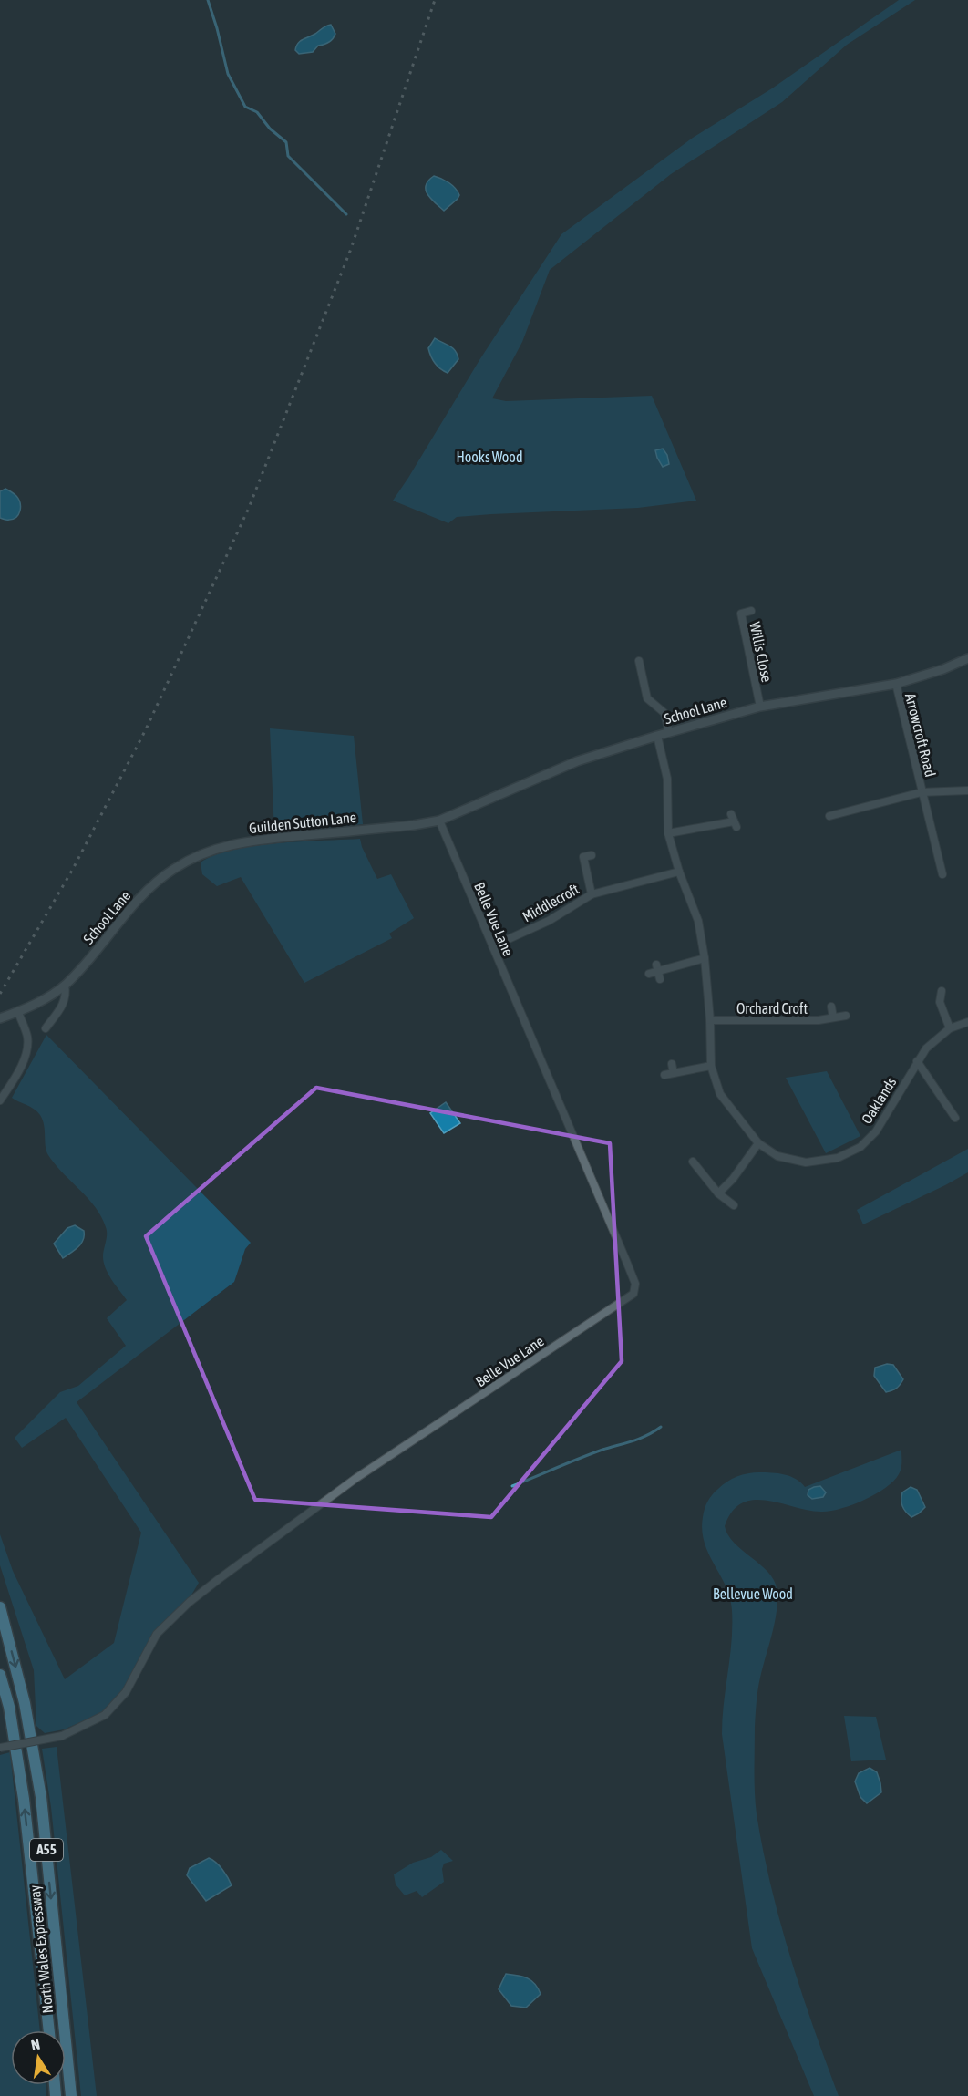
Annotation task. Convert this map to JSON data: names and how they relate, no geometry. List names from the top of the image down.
{
  "streets": {
    "highway": ["A55", "North Wales Expressway"],
    "street": [
      "Willis Close",
      "School Lane",
      "Arrowcroft Road",
      "Guilden Sutton Lane",
      "Middlecroft",
      "Belle Vue Lane",
      "Orchard Croft",
      "Oaklands"
    ]
  },
  "crossings": [
    ["Willis Close", "School Lane"],
    ["School Lane", "Arrowcroft Road"],
    ["School Lane", "Guilden Sutton Lane"],
    ["School Lane", "Belle Vue Lane"],
    ["School Lane", "Oaklands"],
    ["Guilden Sutton Lane", "Belle Vue Lane"],
    ["Middlecroft", "Belle Vue Lane"],
    ["Middlecroft", "Oaklands"],
    ["Orchard Croft", "Oaklands"]
  ],
  "parks": ["Hooks Wood", "Bellevue Wood"],
  "north": "top"
}
